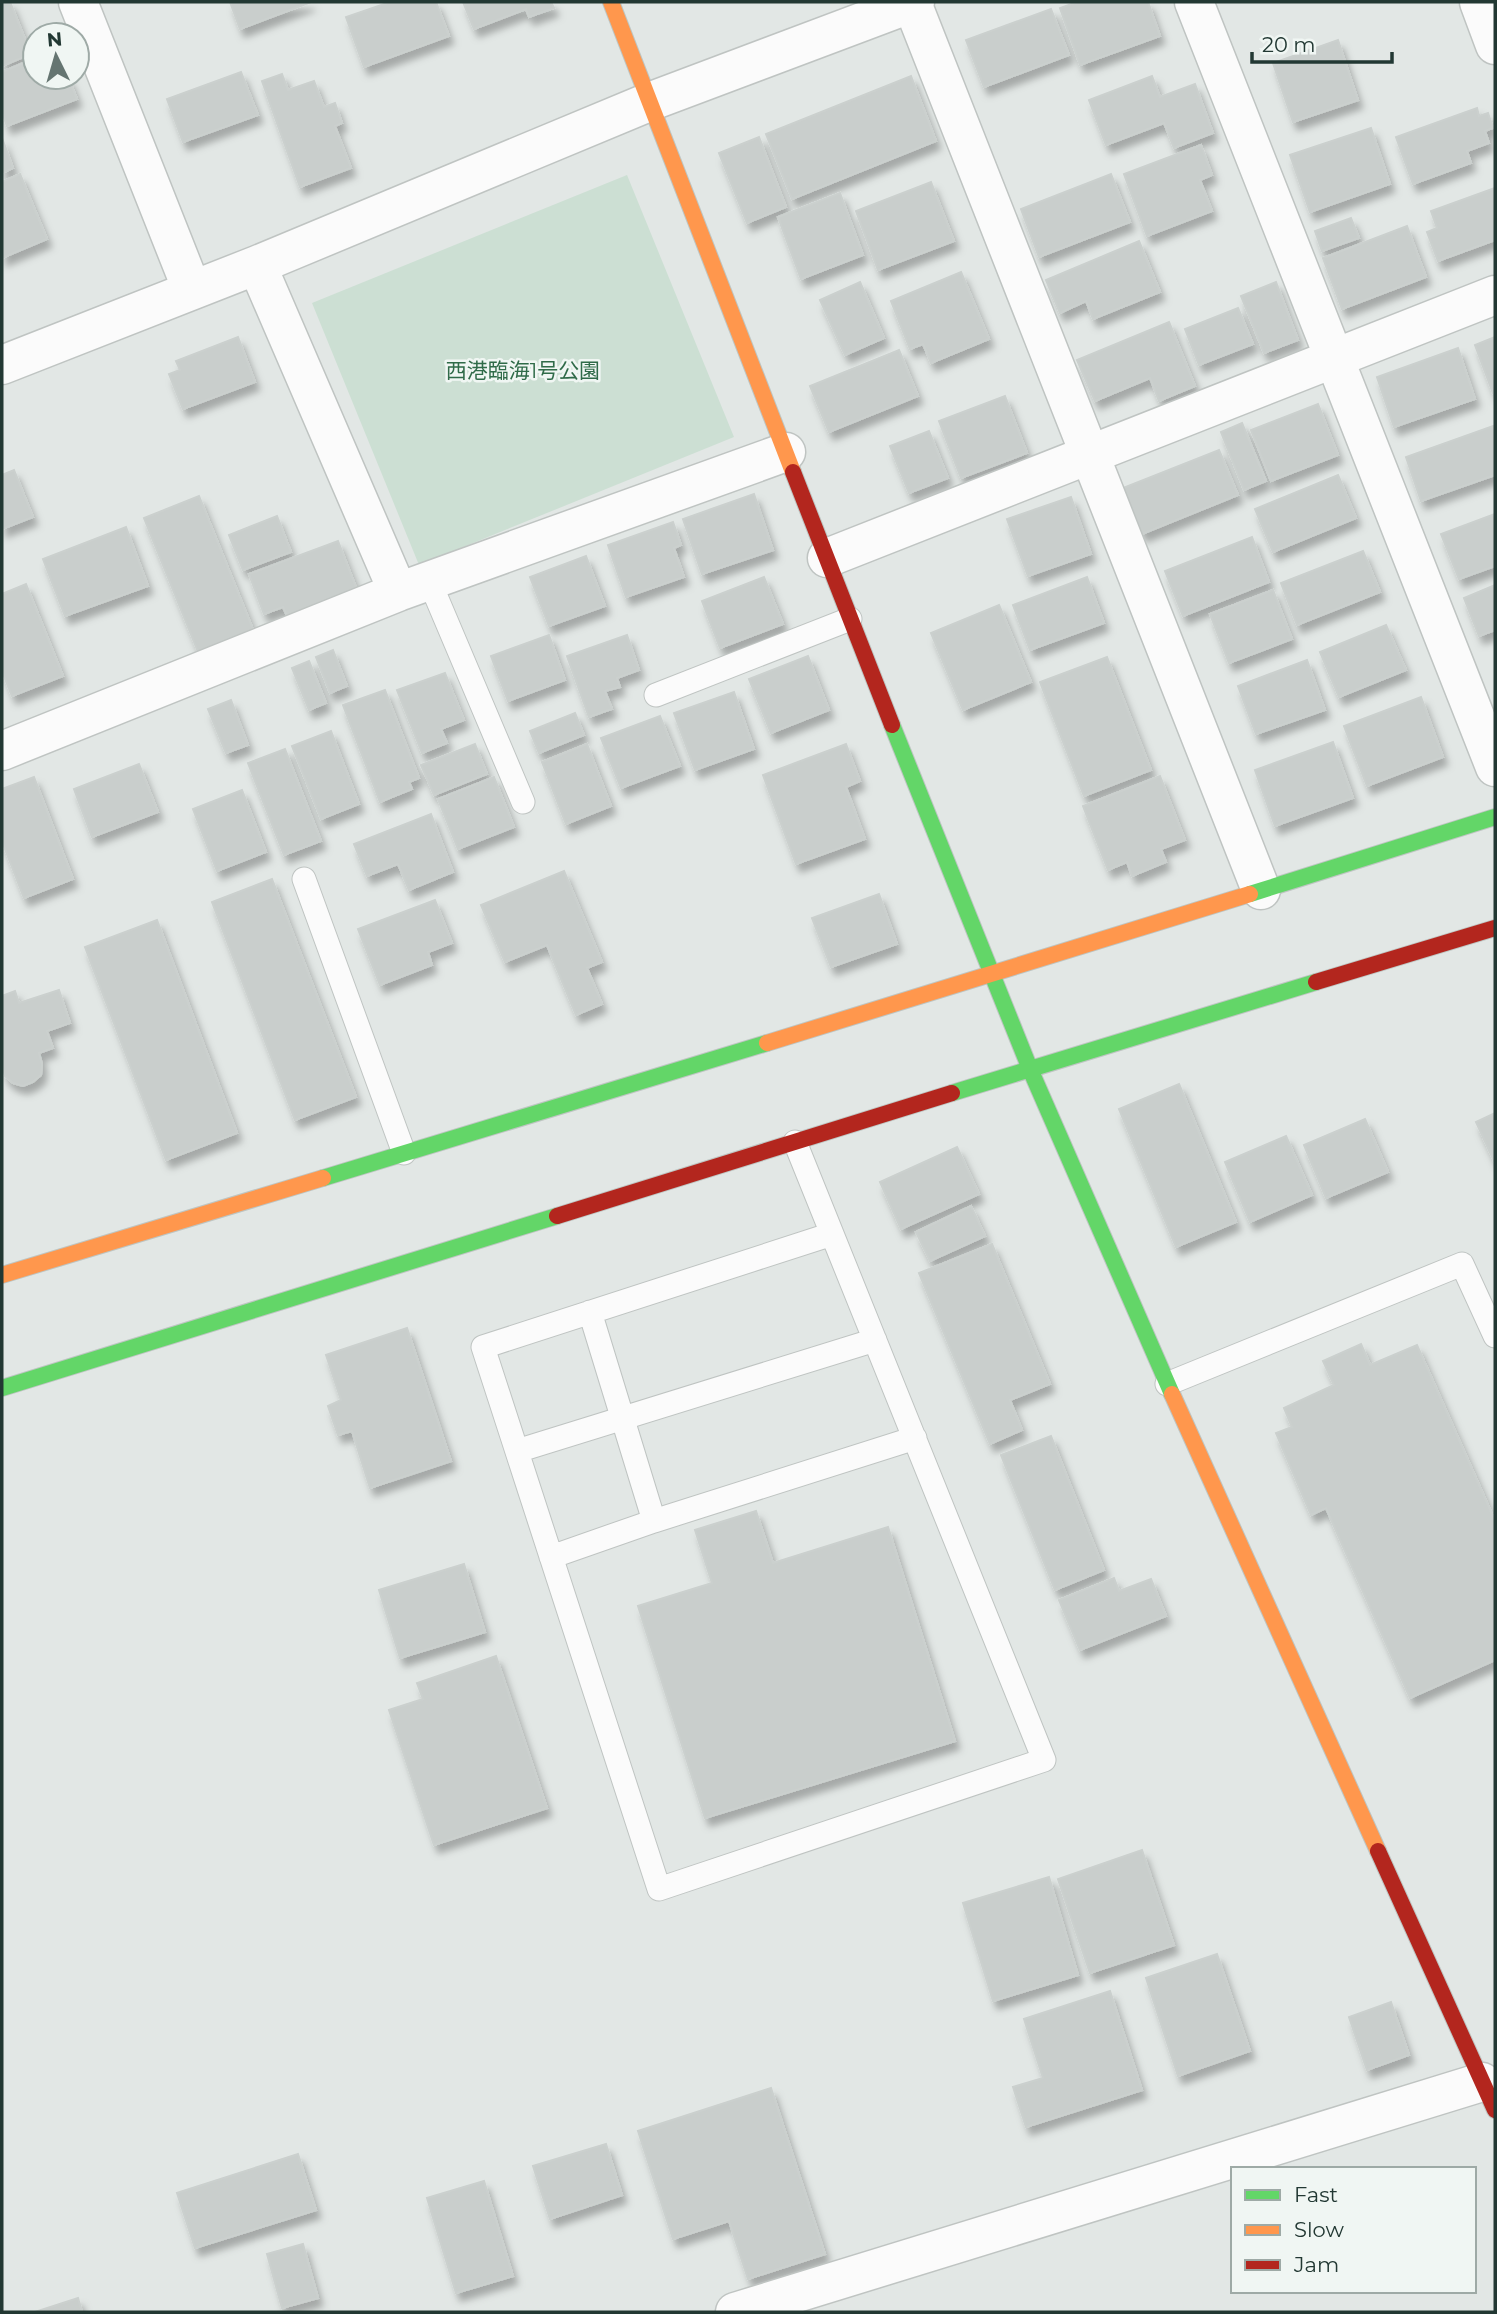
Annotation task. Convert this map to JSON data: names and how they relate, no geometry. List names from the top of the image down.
{
  "parks": ["西港臨海1号公園"],
  "legend": ["Fast", "Slow", "Jam"],
  "scale_bar": "20 m",
  "north": "top"
}
